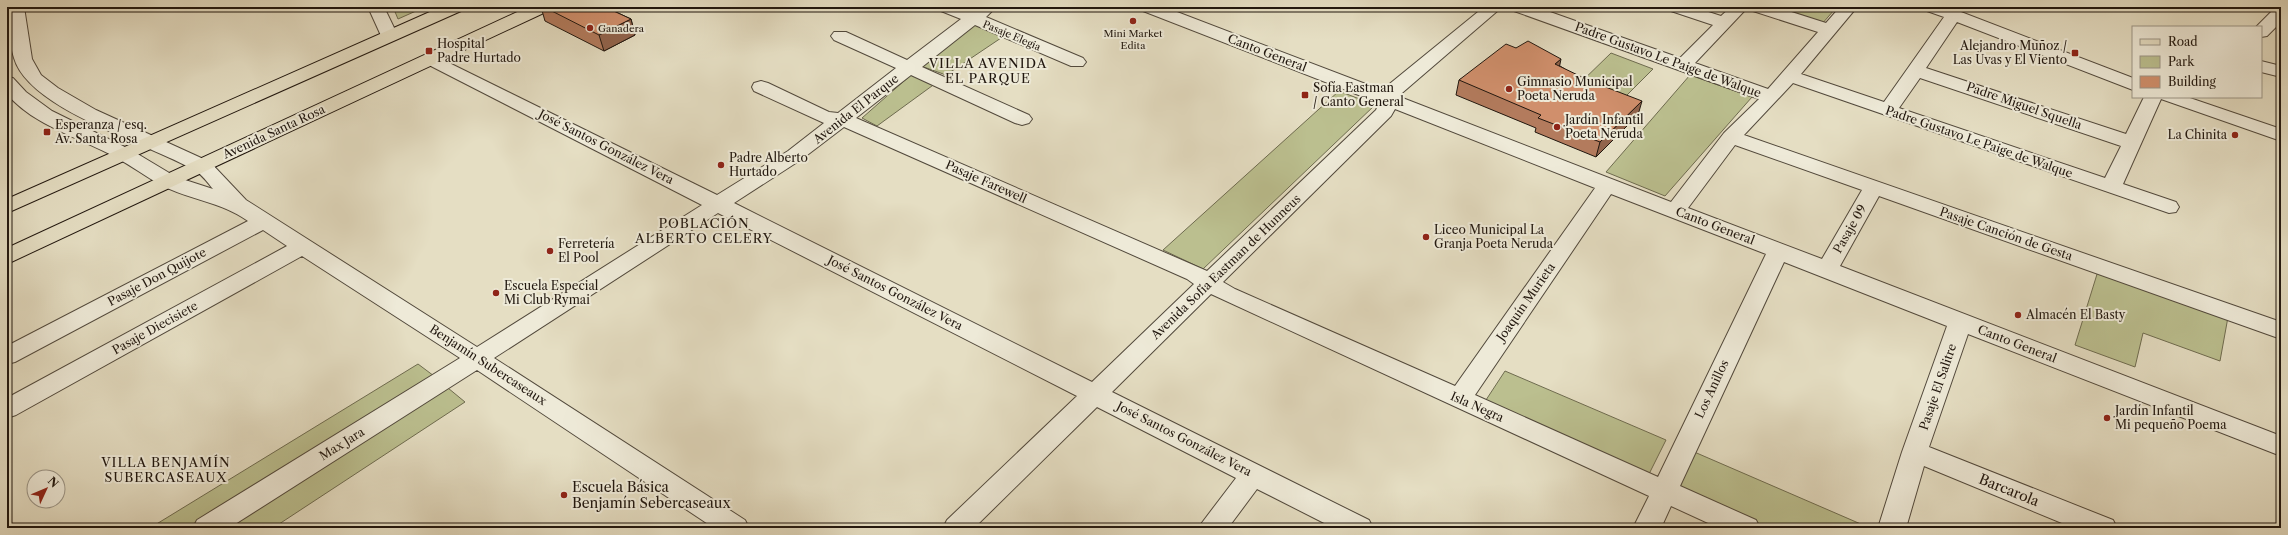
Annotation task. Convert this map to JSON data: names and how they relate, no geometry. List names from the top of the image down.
{
  "streets": {
    "main road": ["Avenida Santa Rosa"],
    "street": [
      "Pasaje Elegia",
      "Canto General",
      "Padre Gustavo Le Paige de Walque",
      "Padre Miguel Squella",
      "Avenida El Parque",
      "José Santos González Vera",
      "Pasaje Farewell",
      "Pasaje 09",
      "Pasaje Canción de Gesta",
      "Avenida Sofía Eastman de Hunneus",
      "Pasaje Don Quijote",
      "Joaquín Murieta",
      "Pasaje Diecisiete",
      "Benjamín Subercaseaux",
      "Pasaje El Salitre",
      "Los Anillos",
      "Isla Negra",
      "Max Jara",
      "Barcarola"
    ]
  },
  "crossings": [
    ["Pasaje Elegia", "Avenida El Parque"],
    ["Canto General", "Pasaje 09"],
    ["Canto General", "Avenida Sofía Eastman de Hunneus"],
    ["Canto General", "Joaquín Murieta"],
    ["Canto General", "Pasaje El Salitre"],
    ["Canto General", "Los Anillos"],
    ["Avenida El Parque", "José Santos González Vera"],
    ["Avenida El Parque", "Pasaje Farewell"],
    ["Avenida El Parque", "Benjamín Subercaseaux"],
    ["Avenida El Parque", "Max Jara"],
    ["Avenida Santa Rosa", "José Santos González Vera"],
    ["Avenida Santa Rosa", "Benjamín Subercaseaux"],
    ["José Santos González Vera", "Avenida Sofía Eastman de Hunneus"],
    ["Pasaje Farewell", "Avenida Sofía Eastman de Hunneus"],
    ["Pasaje Farewell", "Isla Negra"],
    ["Pasaje 09", "Pasaje Canción de Gesta"],
    ["Avenida Sofía Eastman de Hunneus", "Isla Negra"],
    ["Pasaje Don Quijote", "Benjamín Subercaseaux"],
    ["Joaquín Murieta", "Isla Negra"],
    ["Pasaje Diecisiete", "Benjamín Subercaseaux"],
    ["Benjamín Subercaseaux", "Max Jara"],
    ["Pasaje El Salitre", "Barcarola"],
    ["Los Anillos", "Isla Negra"]
  ],
  "districts": ["VILLA AVENIDA EL PARQUE", "POBLACIÓN ALBERTO CELERY", "VILLA BENJAMÍN SUBERCASEAUX"],
  "places": {
    "other": [
      "Mini Market Edita",
      "Ganadera",
      "Gimnasio Municipal Poeta Neruda",
      "Jardín Infantil Poeta Neruda",
      "La Chinita",
      "Padre Alberto Hurtado",
      "Liceo Municipal La Granja Poeta Neruda",
      "Ferretería El Pool",
      "Escuela Especial Mi Club Rymai",
      "Almacén El Basty",
      "Jardín Infantil Mi pequeño Poema",
      "Escuela Básica Benjamín Sebercaseaux"
    ],
    "transit": [
      "Hospital Padre Hurtado",
      "Alejandro Muñoz / Las Uvas y El Viento",
      "Sofía Eastman / Canto General",
      "Esperanza / esq. Av. Santa Rosa"
    ]
  },
  "legend": ["Road", "Park", "Building"],
  "north": "top right"
}
